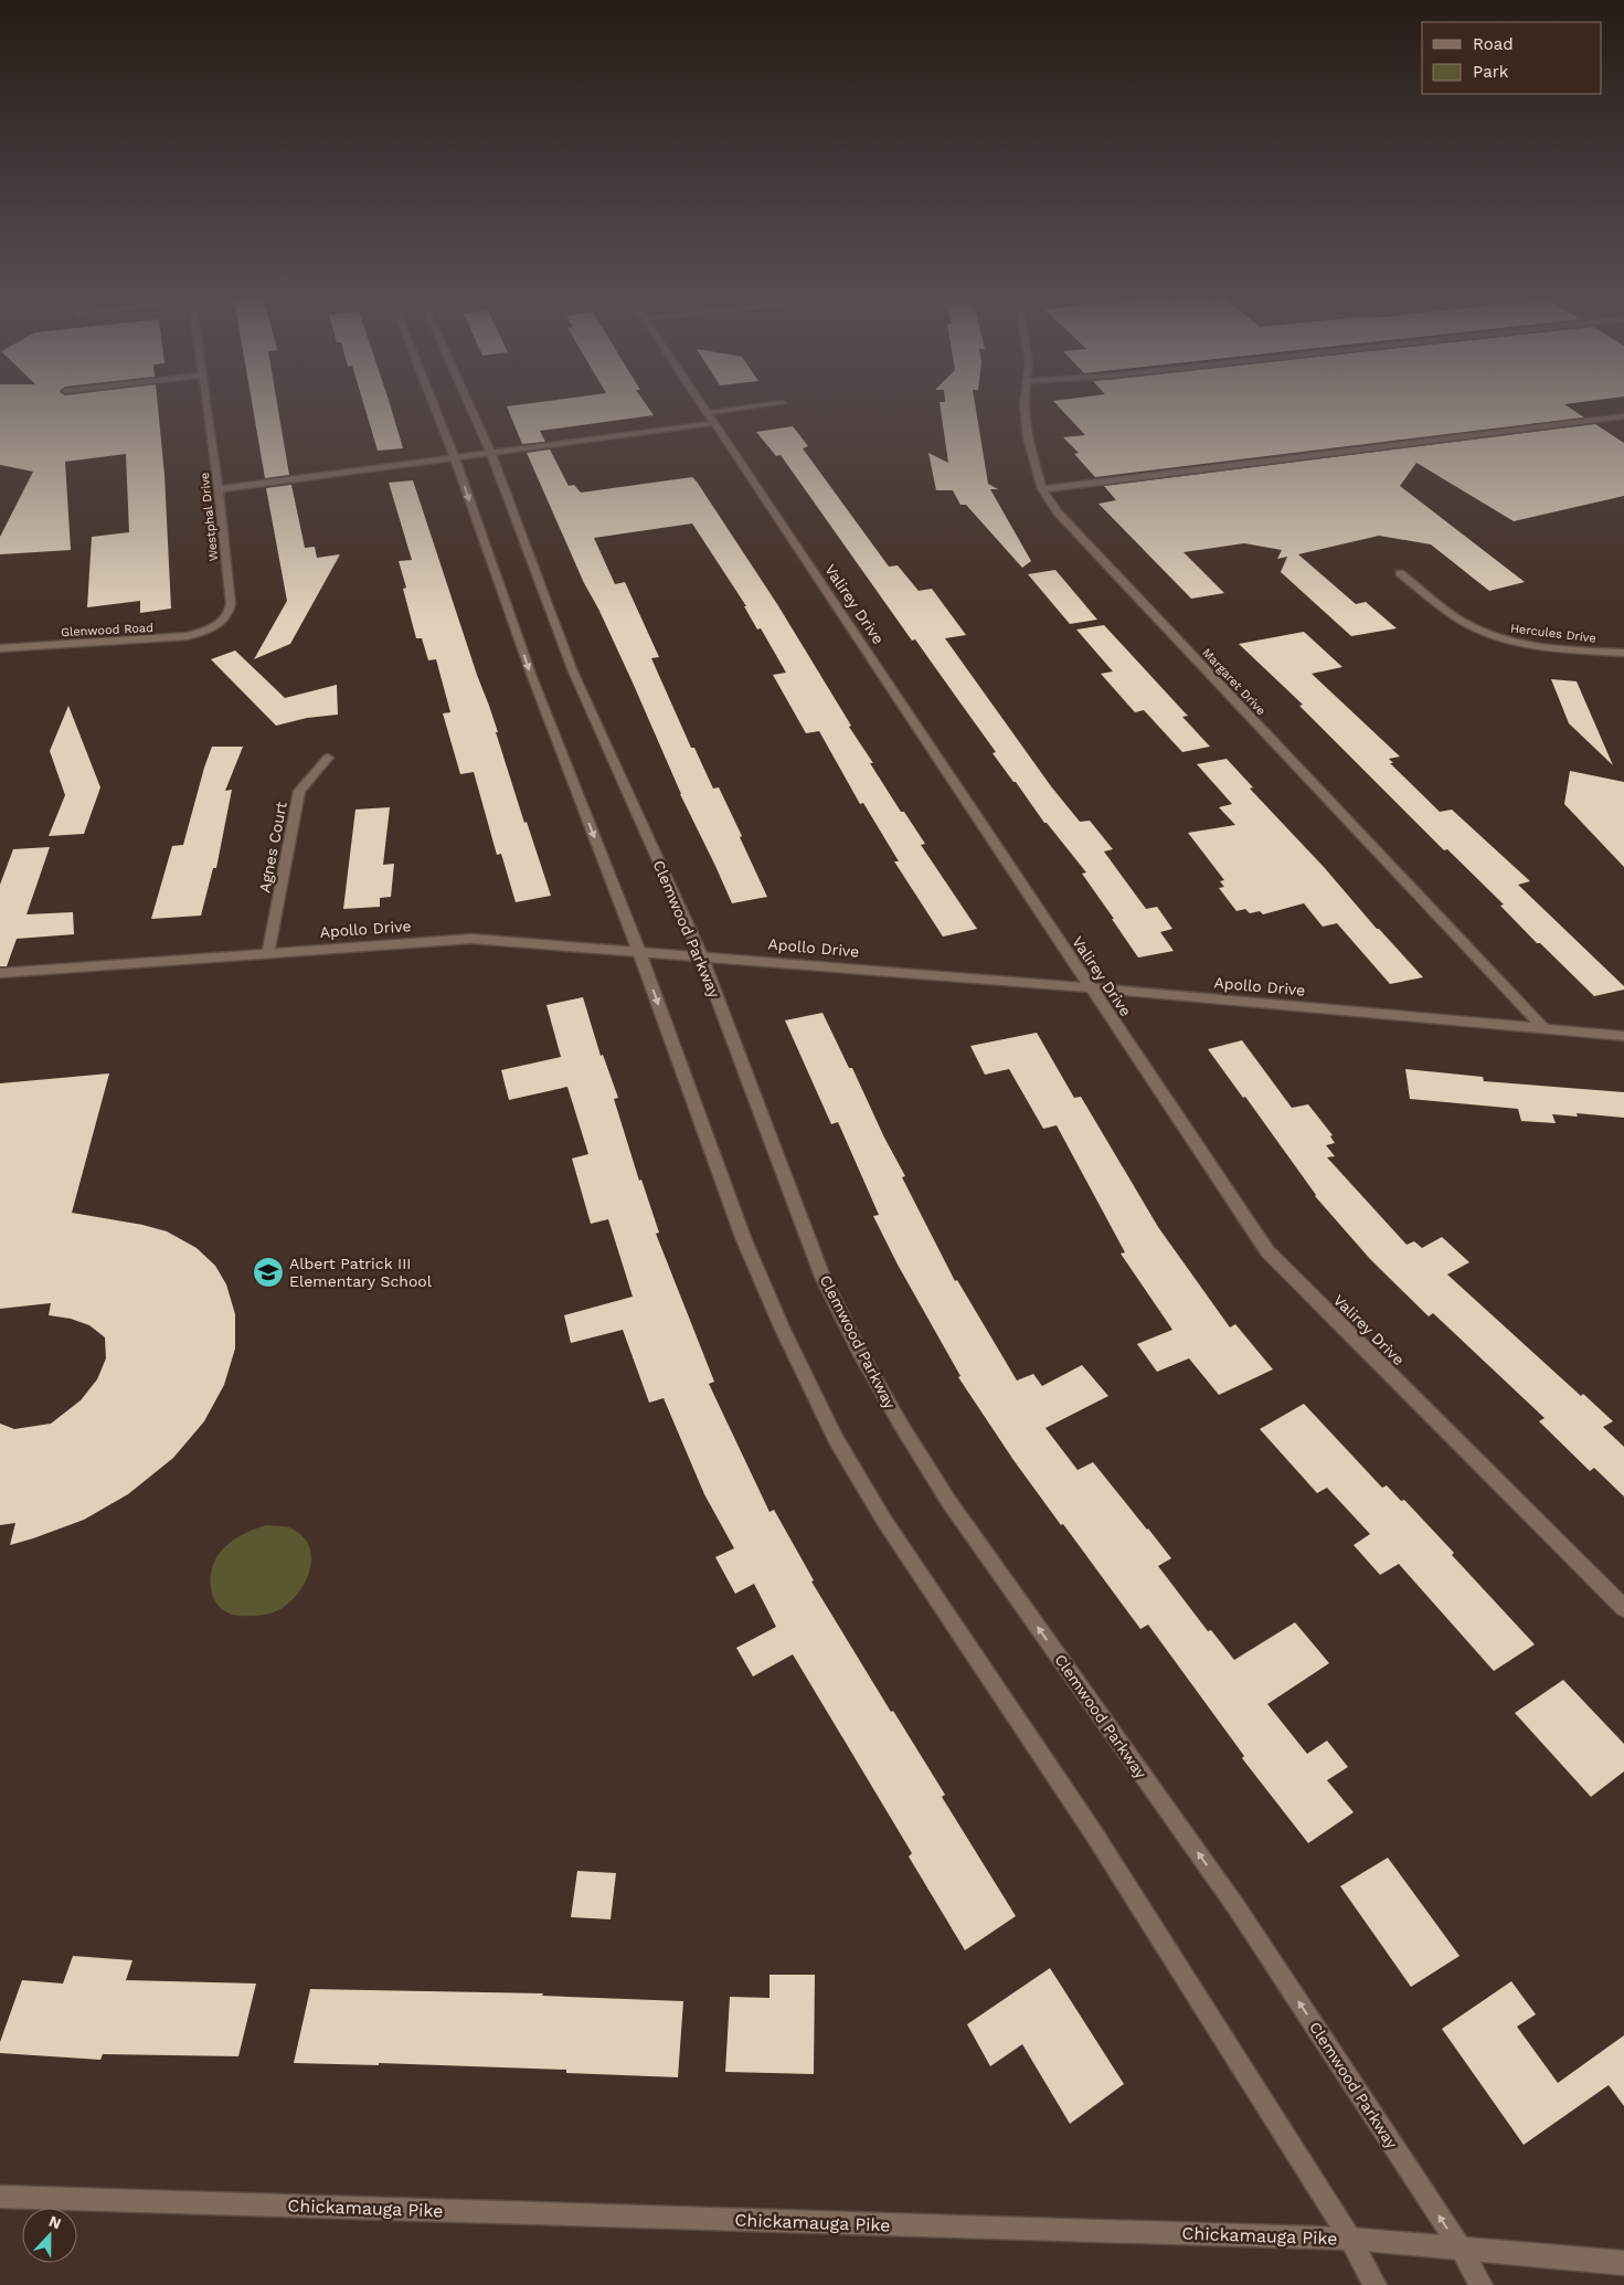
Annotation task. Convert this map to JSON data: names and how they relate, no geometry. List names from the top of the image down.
{
  "streets": {
    "street": [
      "Westphal Drive",
      "Valirey Drive",
      "Glenwood Road",
      "Hercules Drive",
      "Margaret Drive",
      "Agnes Court",
      "Apollo Drive",
      "Clemwood Parkway",
      "Chickamauga Pike"
    ]
  },
  "crossings": [
    ["Westphal Drive", "Glenwood Road"],
    ["Valirey Drive", "Apollo Drive"],
    ["Margaret Drive", "Apollo Drive"],
    ["Agnes Court", "Apollo Drive"],
    ["Apollo Drive", "Clemwood Parkway"],
    ["Clemwood Parkway", "Chickamauga Pike"]
  ],
  "places": {
    "school or university": ["Albert Patrick III Elementary School"]
  },
  "legend": ["Road", "Park"],
  "north": "top"
}
